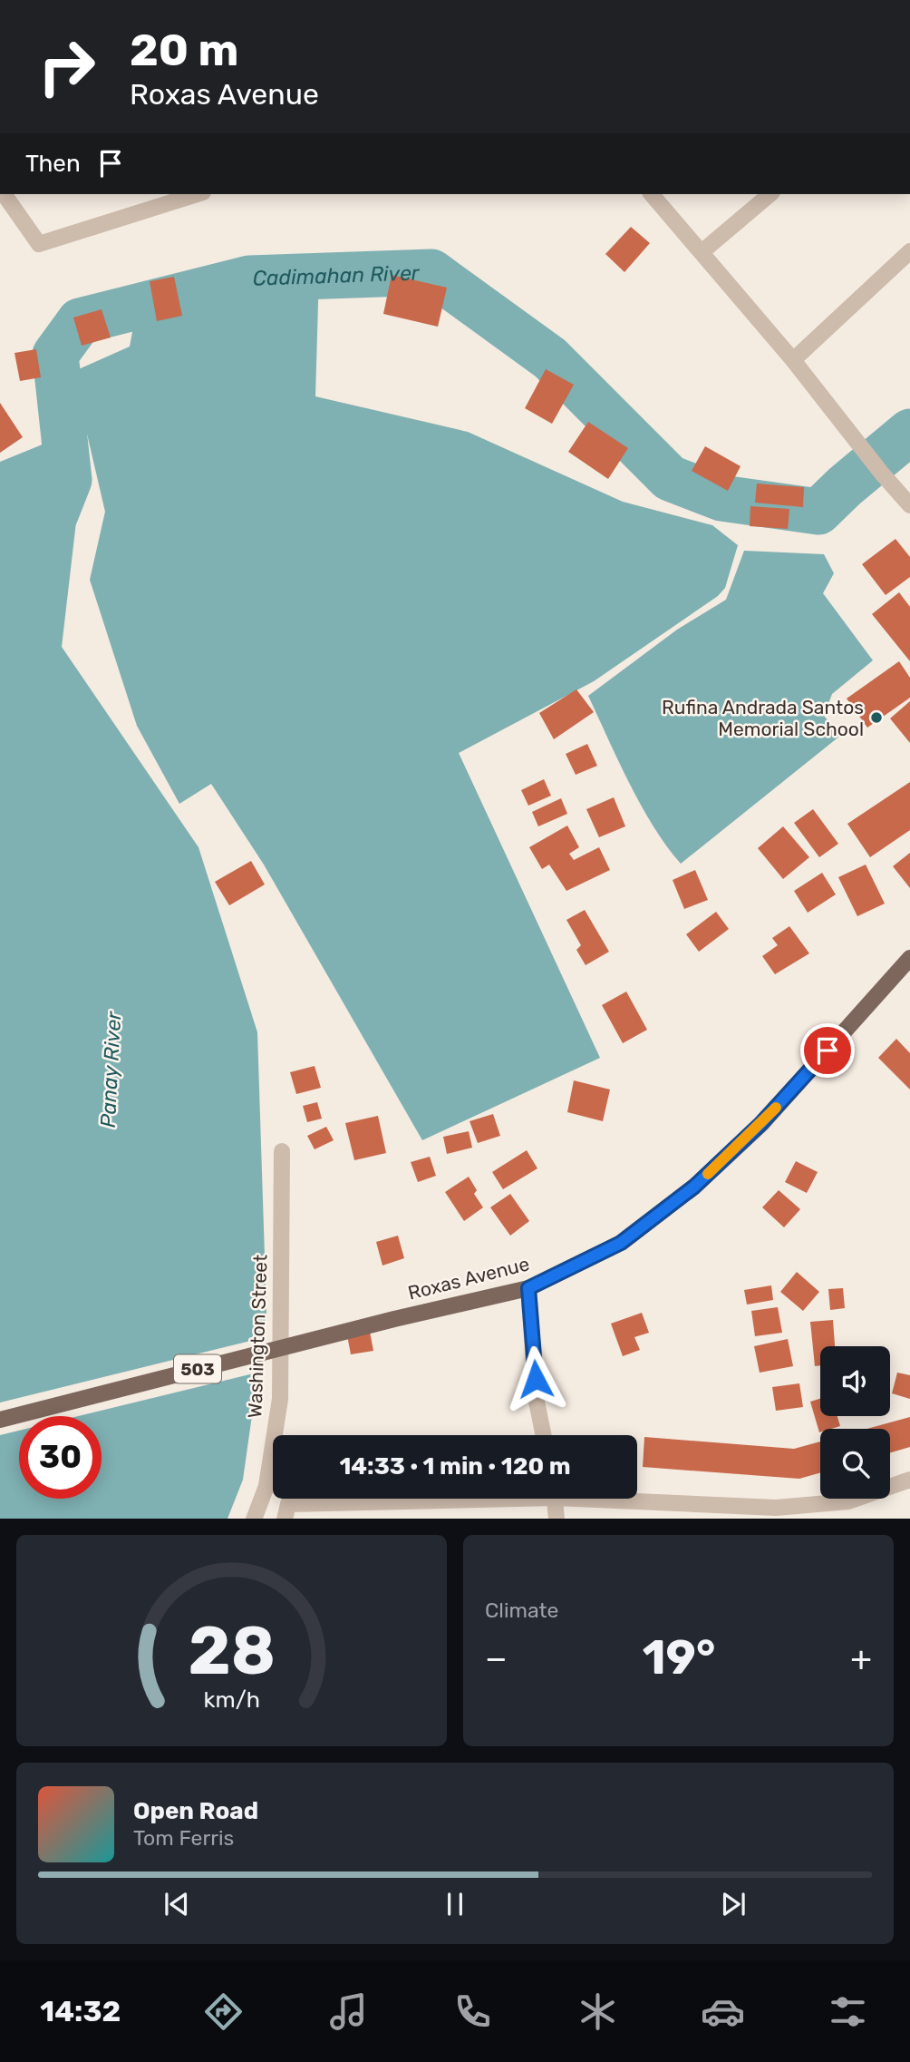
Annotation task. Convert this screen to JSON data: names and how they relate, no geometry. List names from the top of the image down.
{
  "streets": {
    "main road": ["Roxas Avenue", "503"],
    "street": ["Washington Street"]
  },
  "water": ["Cadimahan River", "Panay River"],
  "places": ["Rufina Andrada Santos Memorial School"],
  "page": {
    "turn": ["20 m", "Roxas Avenue"],
    "then": "Then",
    "limit": "30",
    "trip": "14:33 · 1 min · 120 m",
    "tile": "Climate",
    "heat": ["−", "19°", "+"],
    "song": ["Open Road", "Tom Ferris"],
    "tabs": "14:32",
    "gauge": ["28", "km/h"]
  }
}
